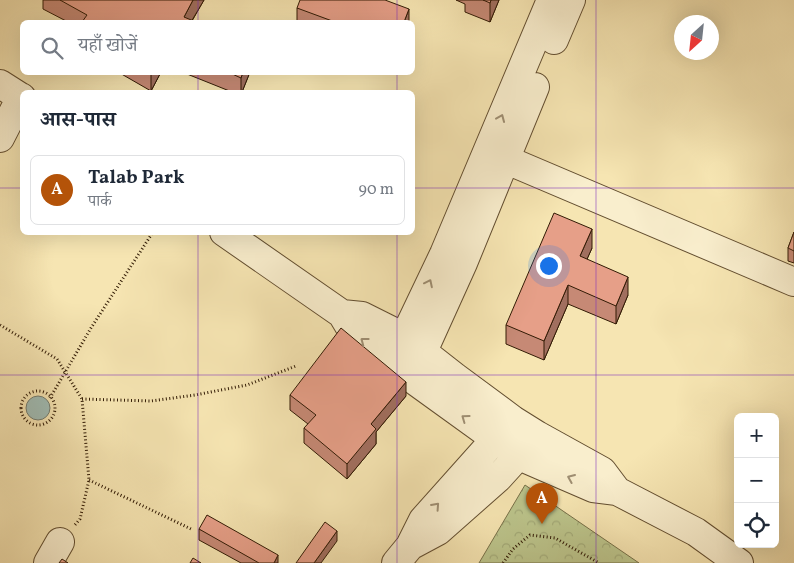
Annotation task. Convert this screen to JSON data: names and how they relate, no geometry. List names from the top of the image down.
{
  "north": "bottom left",
  "page": {
    "search": "यहाँ खोजें",
    "heading": "आस-पास",
    "list": [
      {
        "mark": "A",
        "name": "Talab Park",
        "note": "पार्क",
        "value": "90 m"
      }
    ],
    "map_buttons": ["+", "−"],
    "pins": "A"
  }
}
